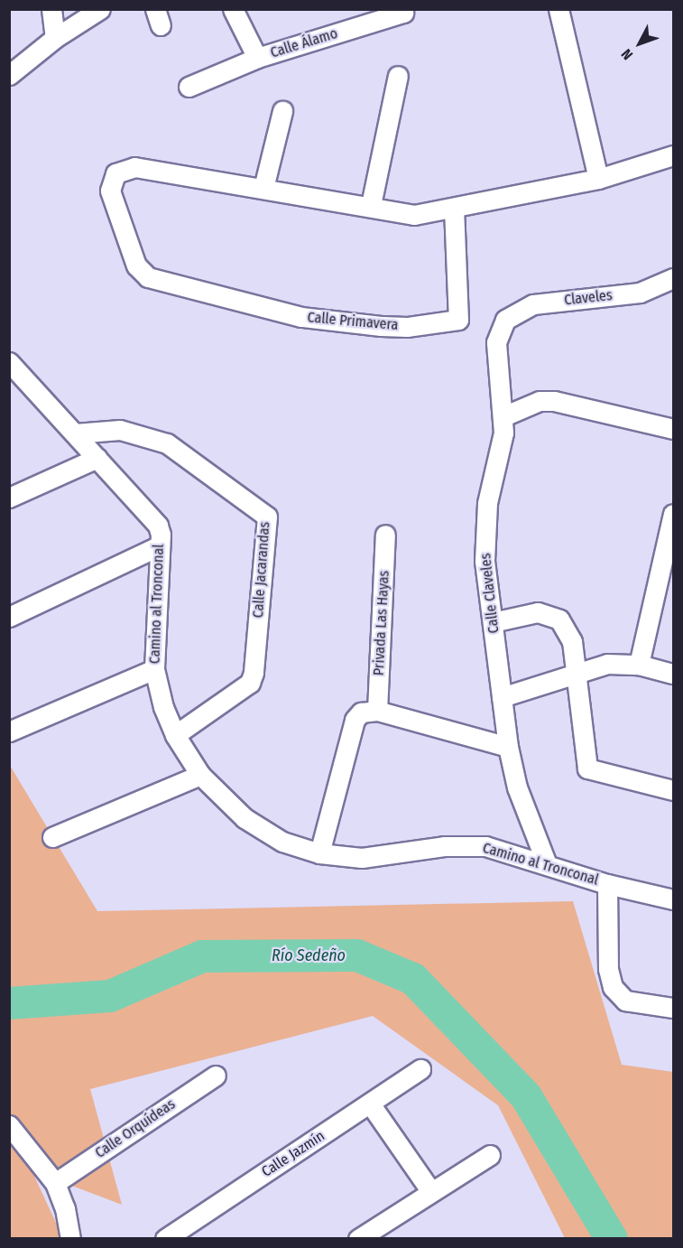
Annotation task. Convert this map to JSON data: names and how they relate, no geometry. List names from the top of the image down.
{
  "streets": {
    "street": [
      "Calle Álamo",
      "Claveles",
      "Calle Primavera",
      "Calle Jacarandas",
      "Calle Claveles",
      "Camino al Tronconal",
      "Privada Las Hayas",
      "Calle Orquídeas",
      "Calle Jazmín"
    ]
  },
  "crossings": [
    ["Claveles", "Calle Claveles"],
    ["Calle Jacarandas", "Camino al Tronconal"],
    ["Calle Claveles", "Camino al Tronconal"]
  ],
  "water": ["Río Sedeño"],
  "north": "bottom left"
}
